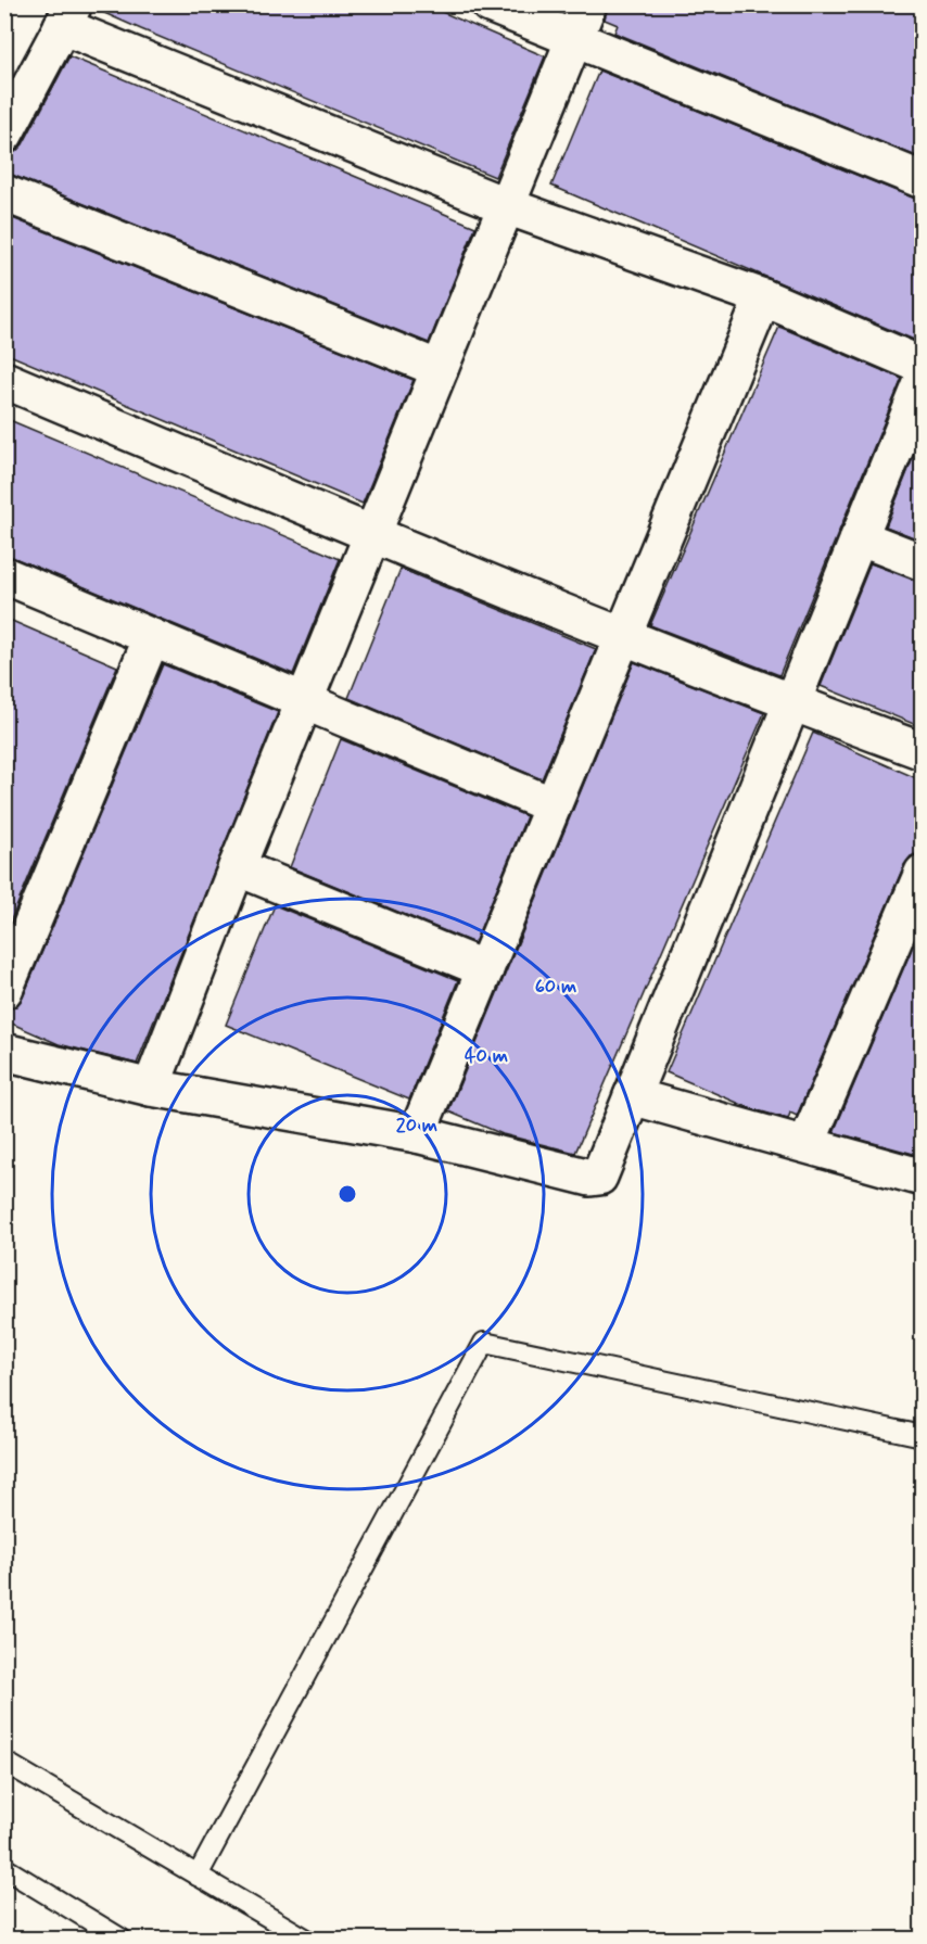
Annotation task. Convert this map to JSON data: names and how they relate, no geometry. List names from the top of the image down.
{
  "rings": ["60 m", "40 m", "20 m"]
}
